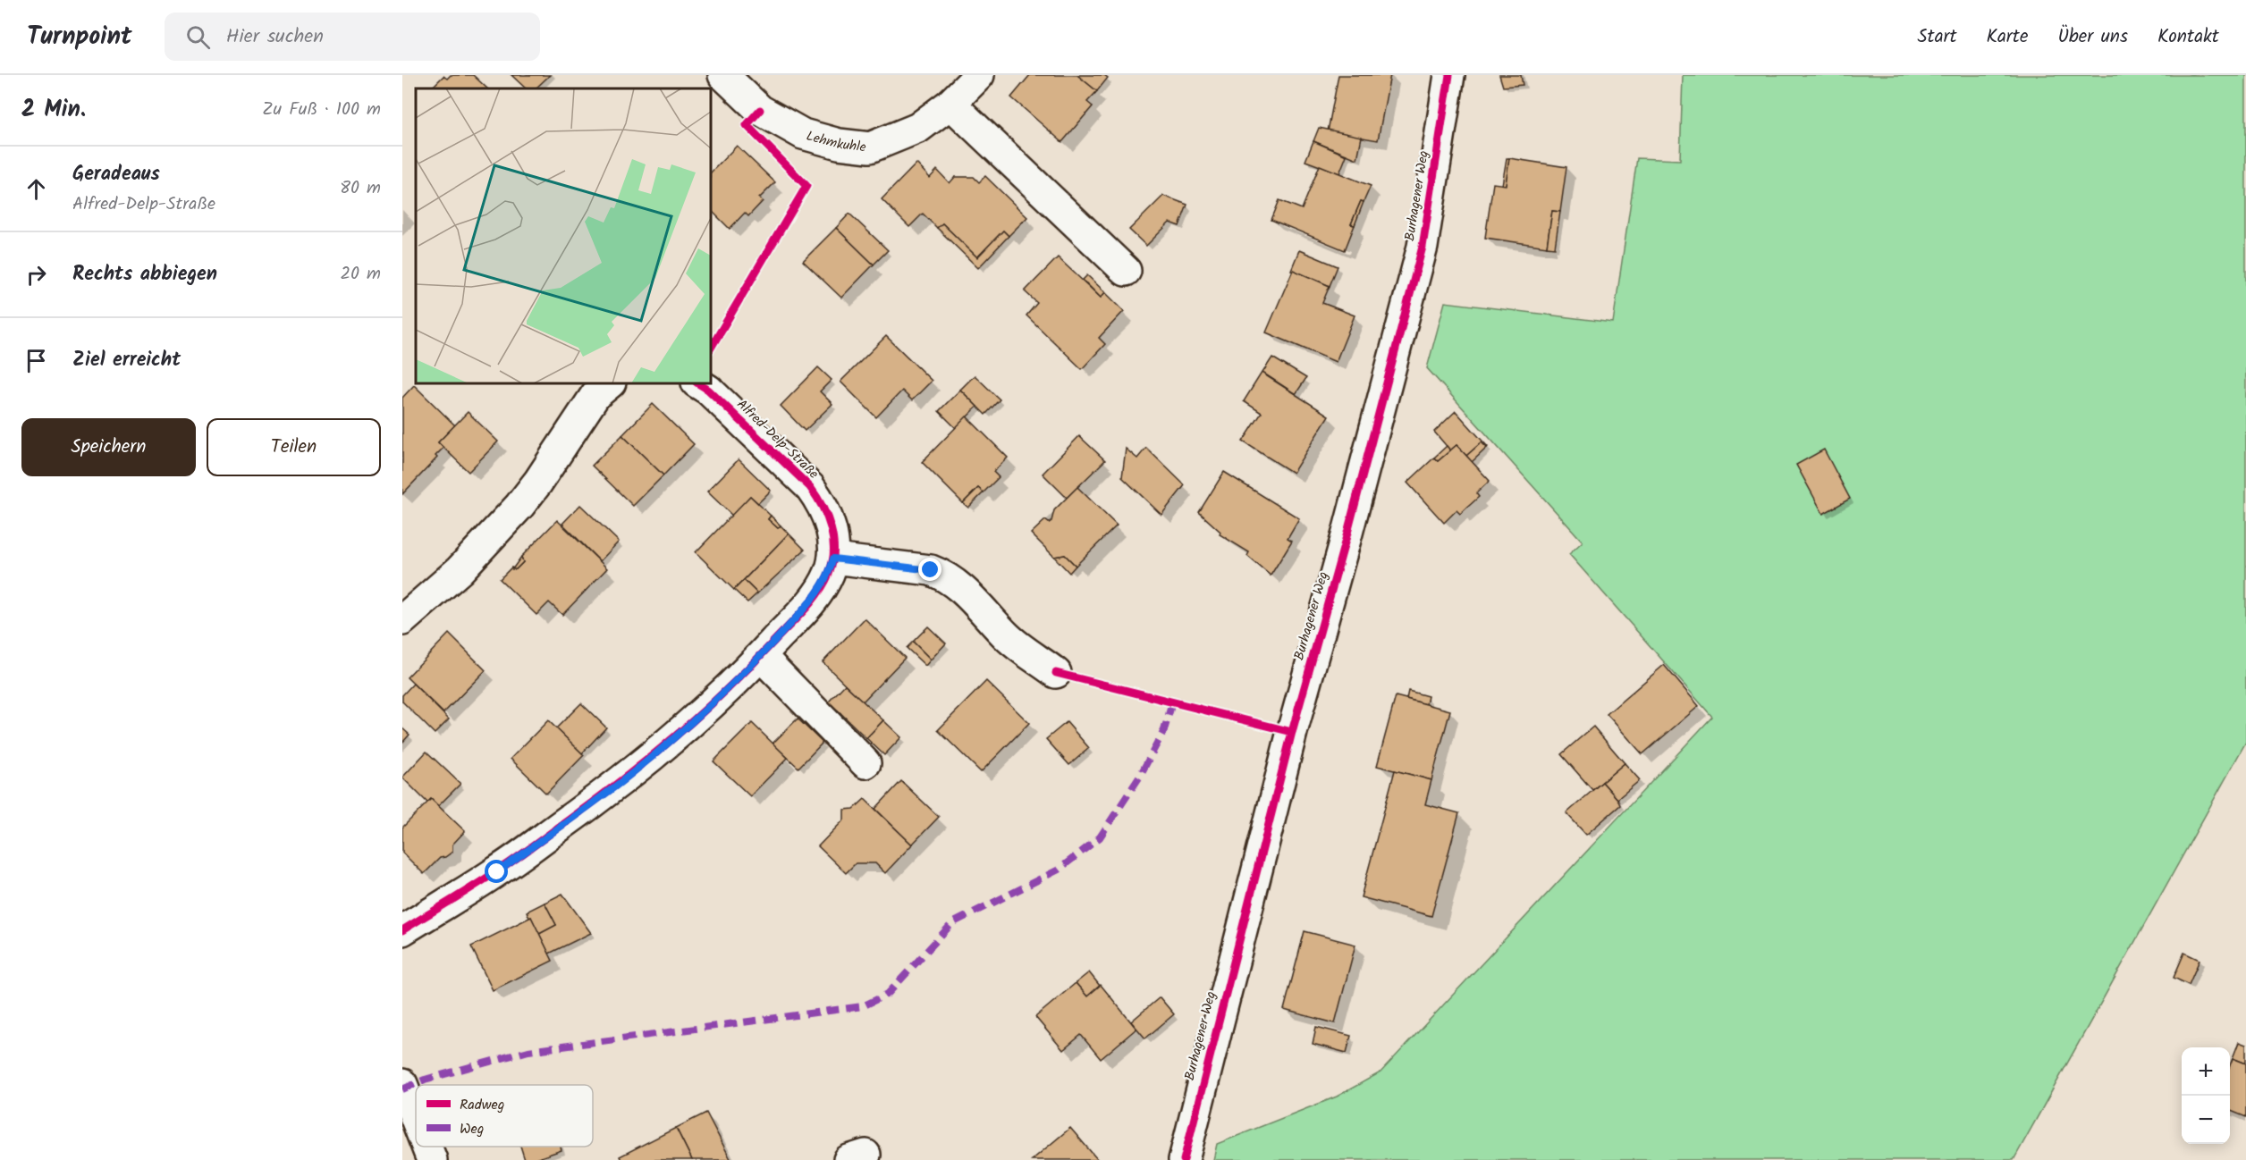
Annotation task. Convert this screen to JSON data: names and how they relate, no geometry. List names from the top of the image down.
{
  "streets": {
    "street": ["Lehmkuhle", "Burhagener Weg", "Alfred-Delp-Straße"]
  },
  "legend": ["Radweg", "Weg"],
  "page": {
    "header": "Turnpoint",
    "search": "Hier suchen",
    "nav": [
      "Start",
      "Karte",
      "Über uns",
      "Kontakt"
    ],
    "heading": ["2 Min.", "Zu Fuß · 100 m"],
    "list": [
      ["Geradeaus", "Alfred-Delp-Straße", "80 m"],
      ["Rechts abbiegen", "20 m"],
      "Ziel erreicht"
    ],
    "buttons": ["Speichern", "Teilen"],
    "map_buttons": ["+", "−"]
  }
}
